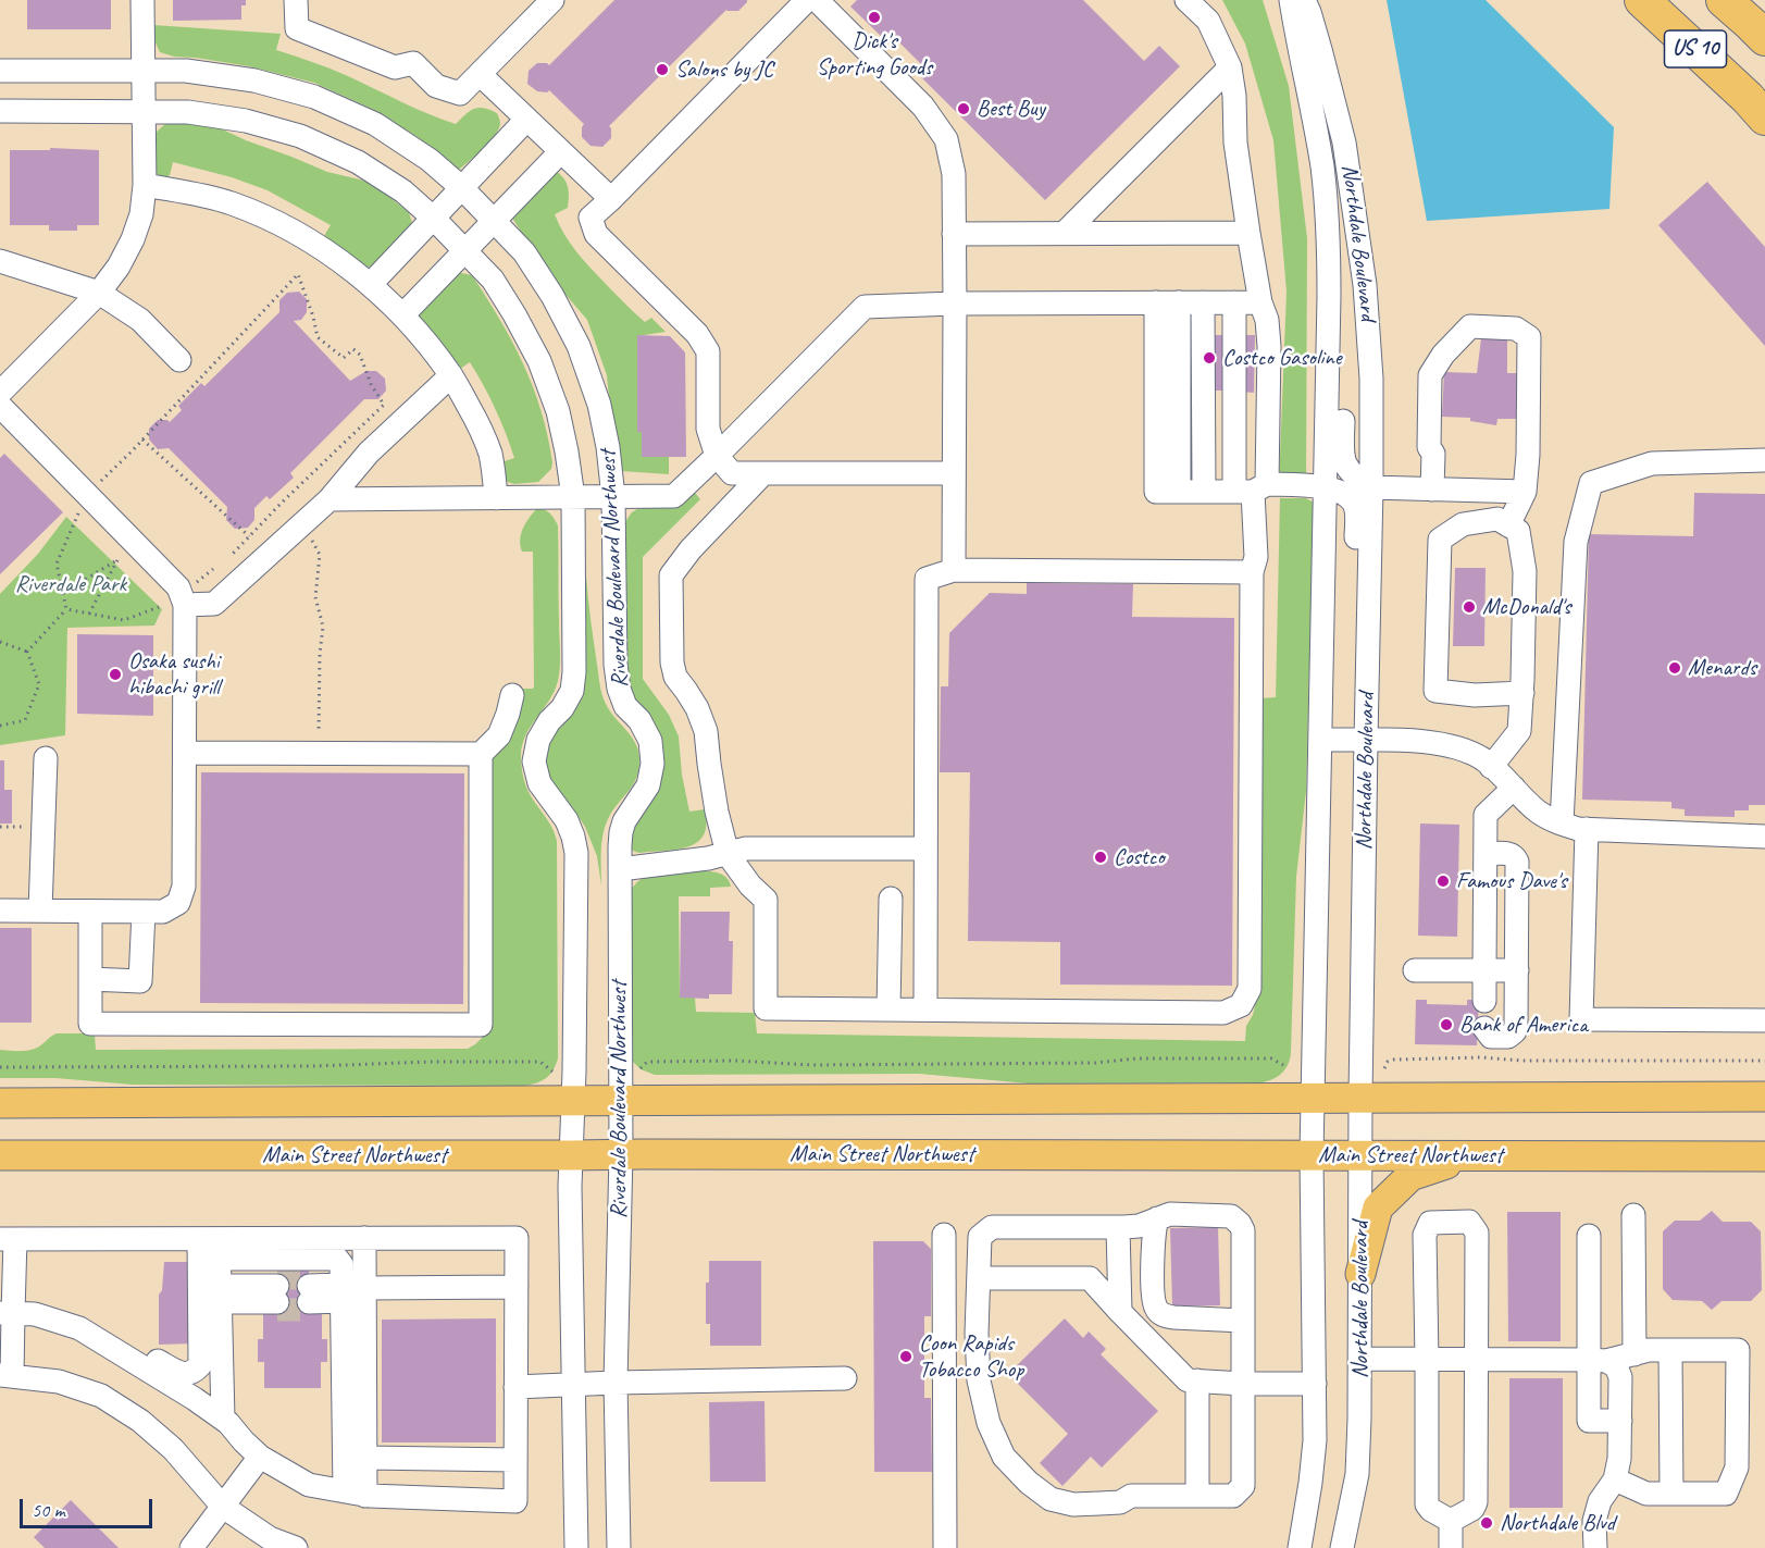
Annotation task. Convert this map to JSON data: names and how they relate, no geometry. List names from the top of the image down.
{
  "streets": {
    "highway": ["US 10"],
    "main road": ["Main Street Northwest"],
    "street": ["Northdale Boulevard", "Riverdale Boulevard Northwest"]
  },
  "crossings": [
    ["Northdale Boulevard", "Main Street Northwest"],
    ["Riverdale Boulevard Northwest", "Main Street Northwest"]
  ],
  "parks": ["Riverdale Park"],
  "places": [
    "Dick's Sporting Goods",
    "Salons by JC",
    "Best Buy",
    "Costco Gasoline",
    "McDonald's",
    "Menards",
    "Osaka sushi hibachi grill",
    "Costco",
    "Famous Dave's",
    "Bank of America",
    "Coon Rapids Tobacco Shop",
    "Northdale Blvd"
  ],
  "scale_bar": "50 m"
}
